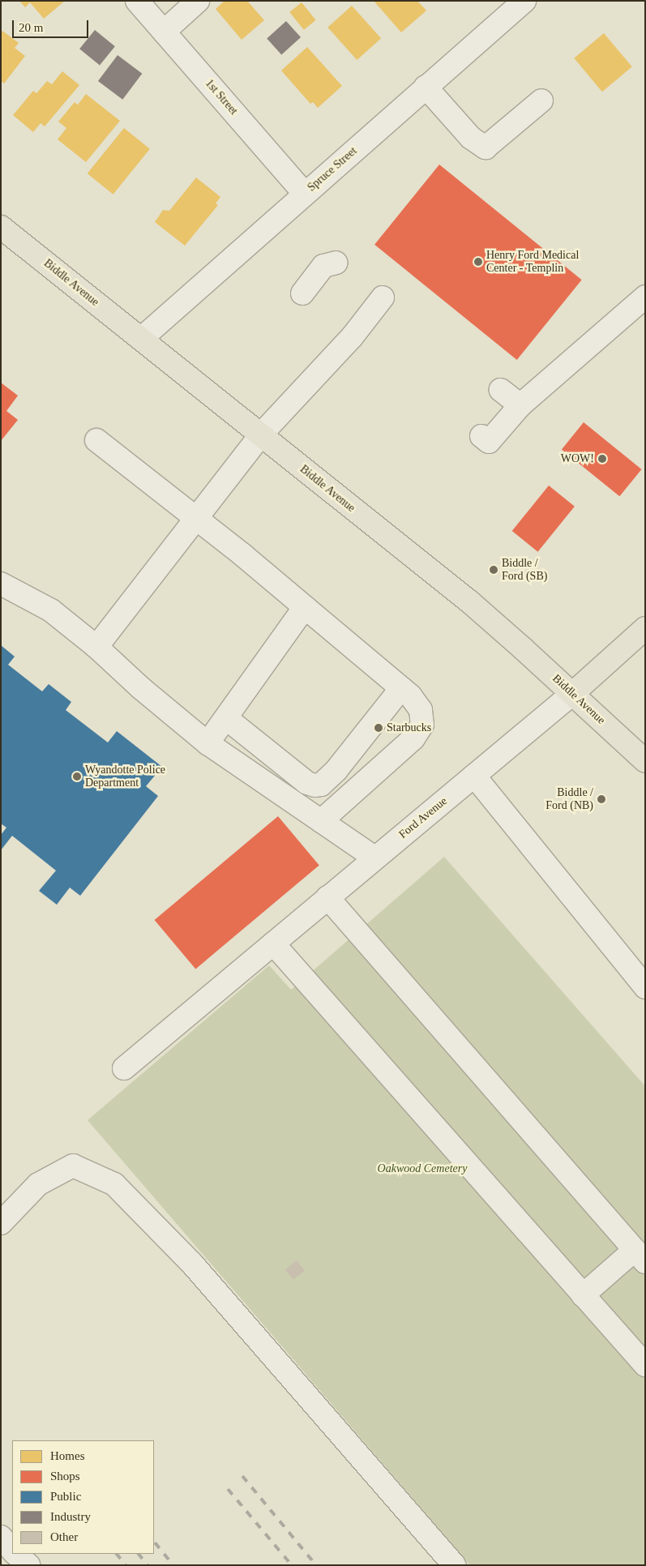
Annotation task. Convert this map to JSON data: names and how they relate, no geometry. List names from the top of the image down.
{
  "streets": {
    "main road": ["Biddle Avenue", "Ford Avenue"],
    "street": ["1st Street", "Spruce Street"]
  },
  "crossings": [
    ["1st Street", "Spruce Street"],
    ["Spruce Street", "Biddle Avenue"],
    ["Biddle Avenue", "Ford Avenue"]
  ],
  "parks": ["Oakwood Cemetery"],
  "places": [
    "Henry Ford Medical Center - Templin",
    "WOW!",
    "Biddle / Ford (SB)",
    "Starbucks",
    "Wyandotte Police Department",
    "Biddle / Ford (NB)"
  ],
  "legend": [
    "Homes",
    "Shops",
    "Public",
    "Industry",
    "Other"
  ],
  "scale_bar": "20 m"
}
